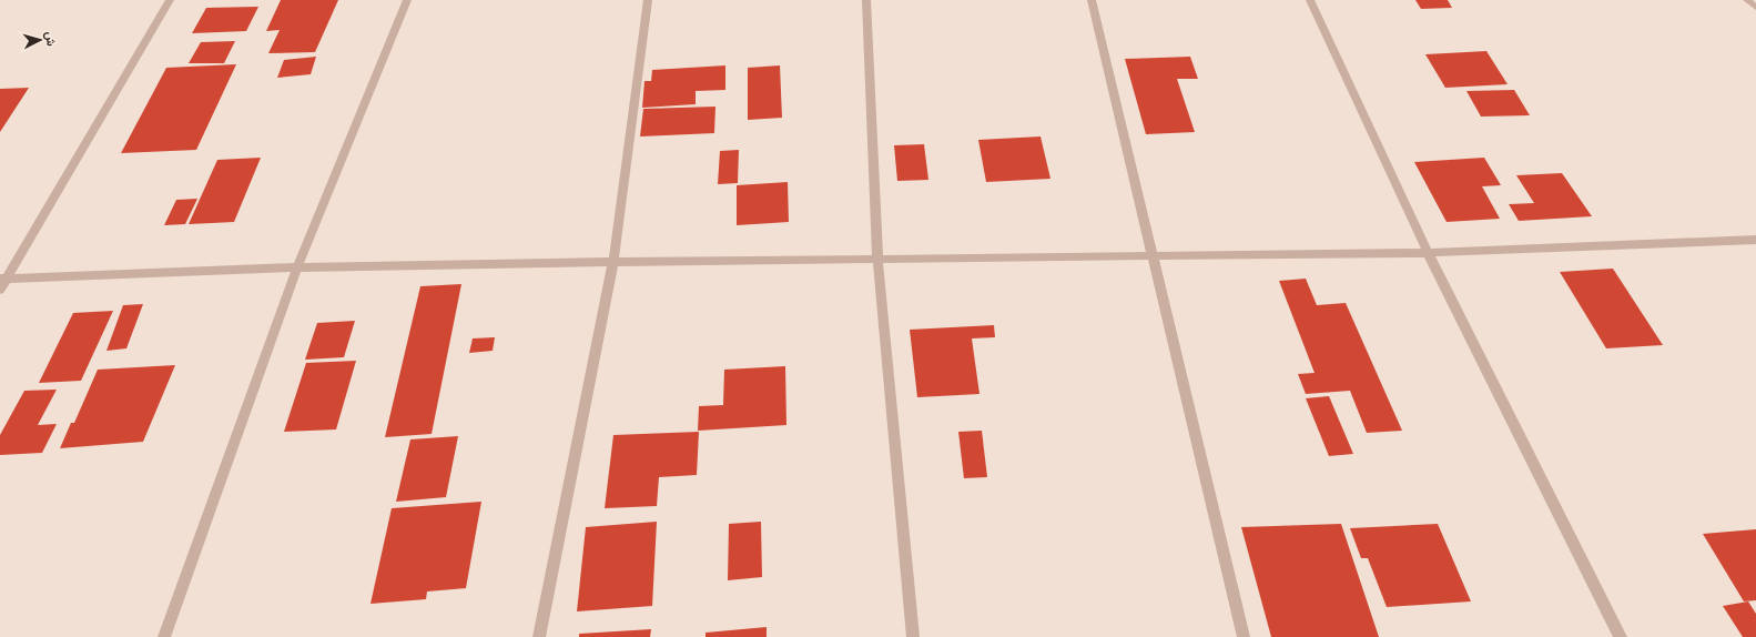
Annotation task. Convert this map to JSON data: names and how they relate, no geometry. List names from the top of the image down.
{
  "north": "right"
}
